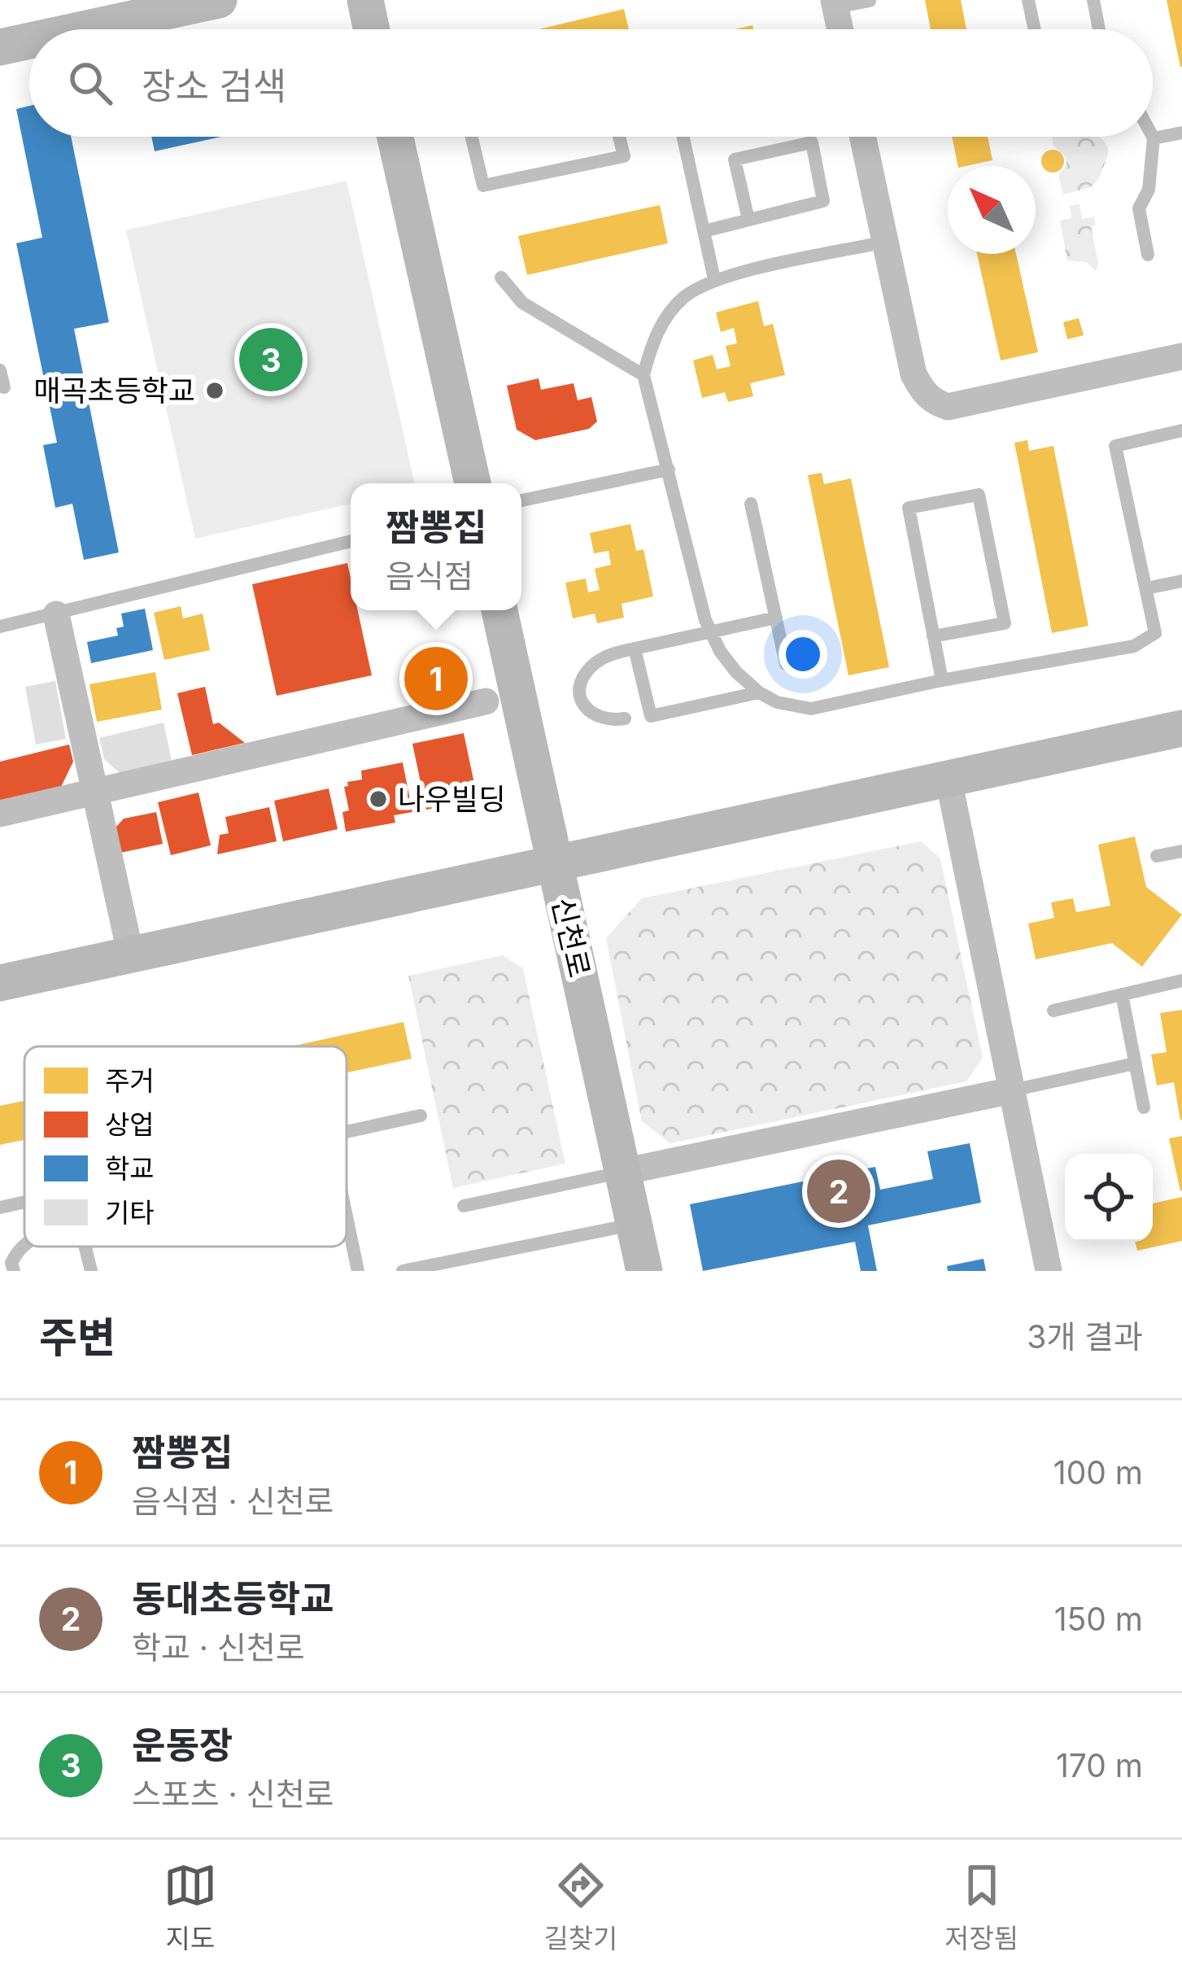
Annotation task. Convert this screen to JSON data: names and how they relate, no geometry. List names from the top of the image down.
{
  "streets": {
    "street": ["신천로"]
  },
  "places": ["매곡초등학교", "나우빌딩"],
  "legend": [
    "주거",
    "상업",
    "학교",
    "기타"
  ],
  "north": "top left",
  "page": {
    "search": "장소 검색",
    "pins": ["3", "1", "2"],
    "popup": ["짬뽕집", "음식점"],
    "heading": ["주변", "3개 결과"],
    "list": [
      {
        "mark": "1",
        "name": "짬뽕집",
        "note": "음식점 · 신천로",
        "value": "100 m"
      },
      {
        "mark": "2",
        "name": "동대초등학교",
        "note": "학교 · 신천로",
        "value": "150 m"
      },
      {
        "mark": "3",
        "name": "운동장",
        "note": "스포츠 · 신천로",
        "value": "170 m"
      }
    ],
    "nav": ["지도", "길찾기", "저장됨"]
  }
}
